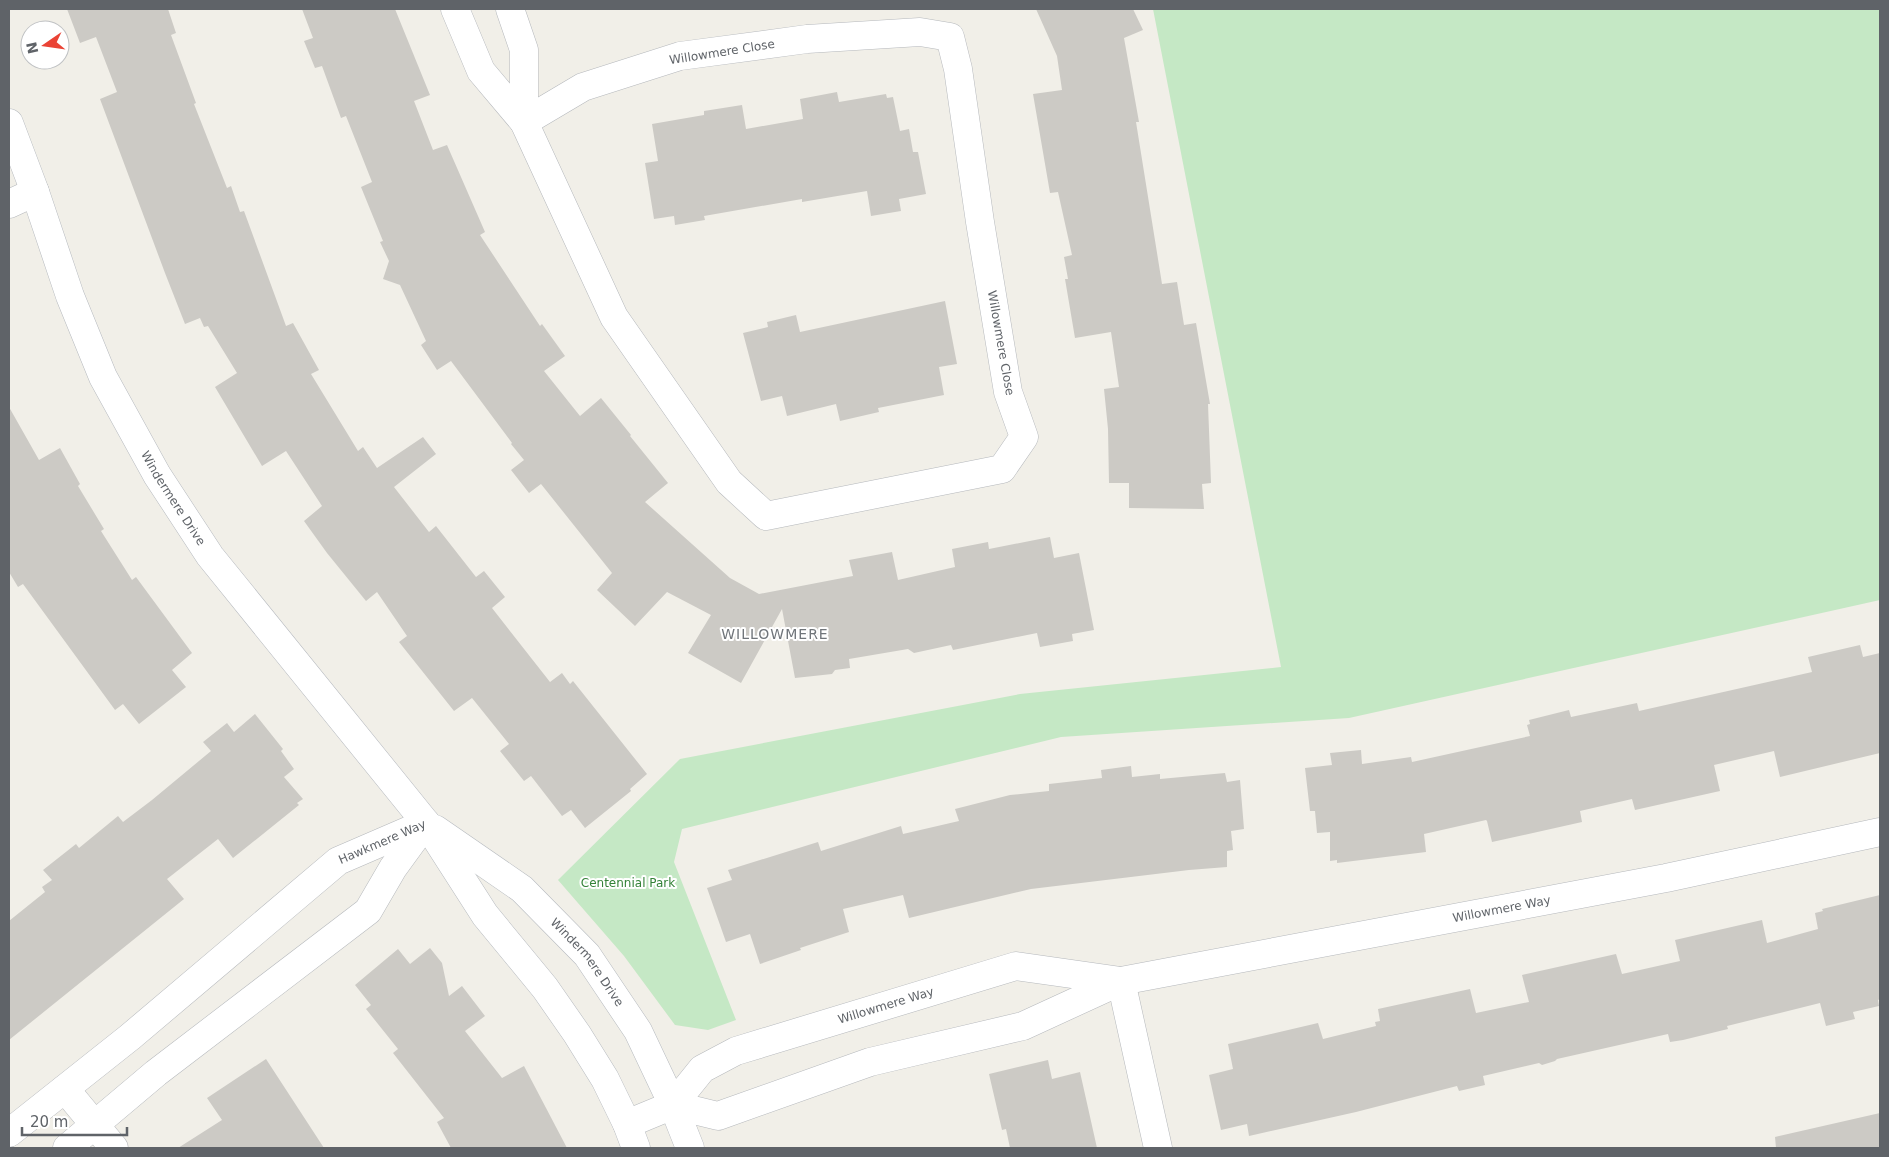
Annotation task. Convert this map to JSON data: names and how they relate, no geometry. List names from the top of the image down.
{
  "streets": {
    "street": [
      "Willowmere Close",
      "Windermere Drive",
      "Hawkmere Way",
      "Willowmere Way"
    ]
  },
  "crossings": [
    ["Windermere Drive", "Hawkmere Way"],
    ["Windermere Drive", "Willowmere Way"]
  ],
  "districts": ["WILLOWMERE"],
  "parks": ["Centennial Park"],
  "scale_bar": "20 m",
  "north": "left"
}
